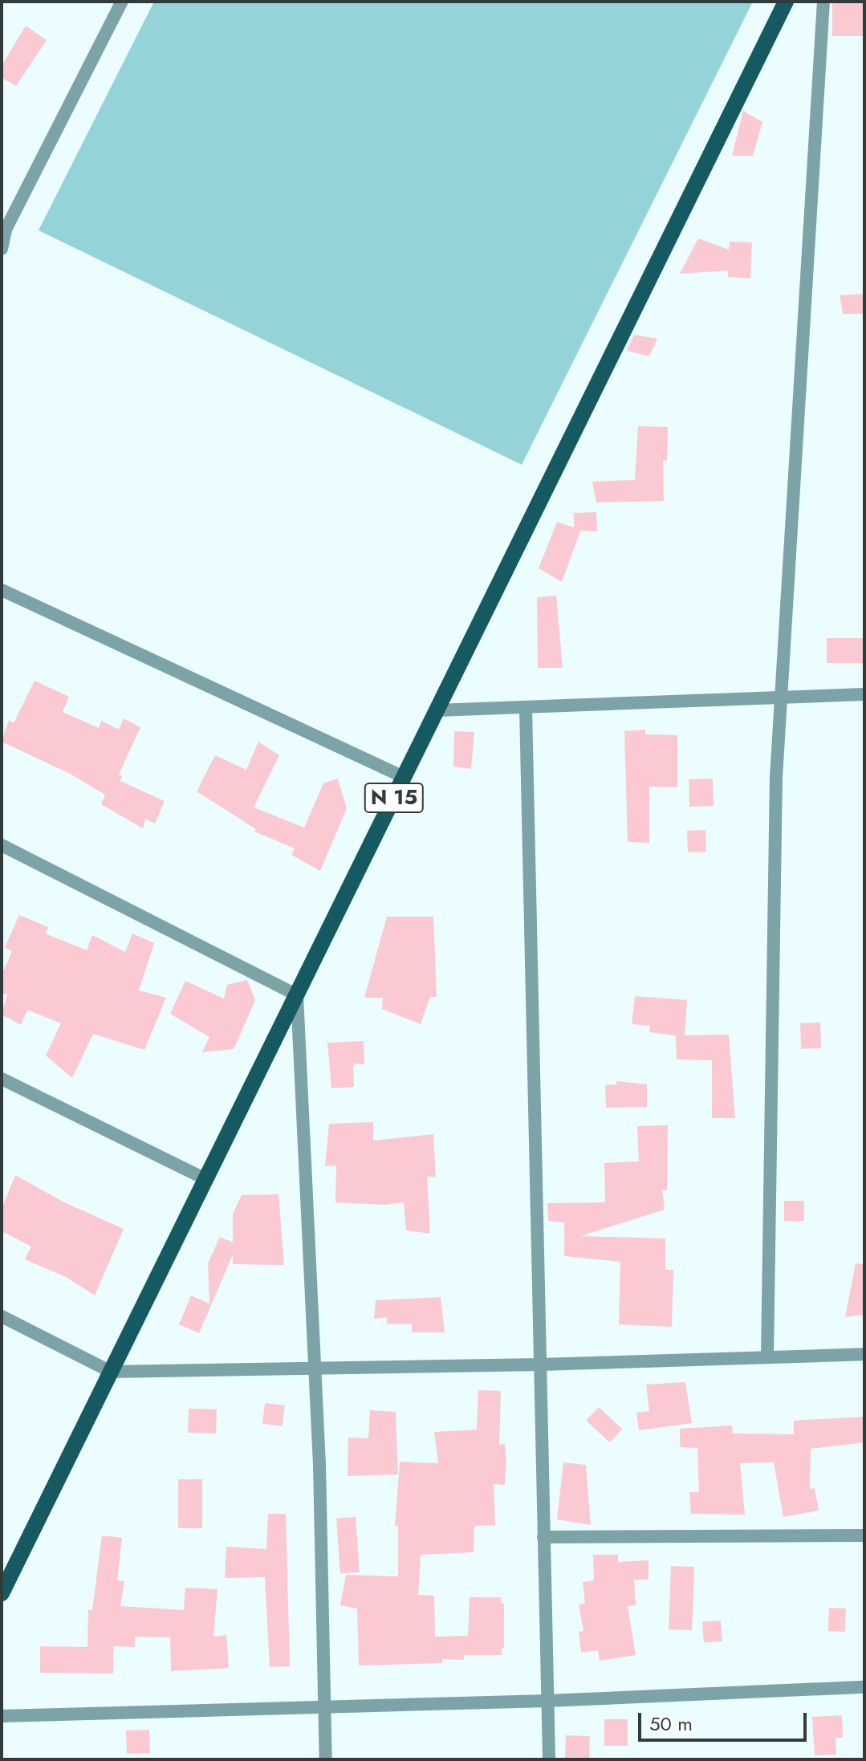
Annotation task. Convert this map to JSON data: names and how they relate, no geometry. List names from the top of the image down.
{
  "streets": {
    "main road": ["N 15"]
  },
  "scale_bar": "50 m"
}
